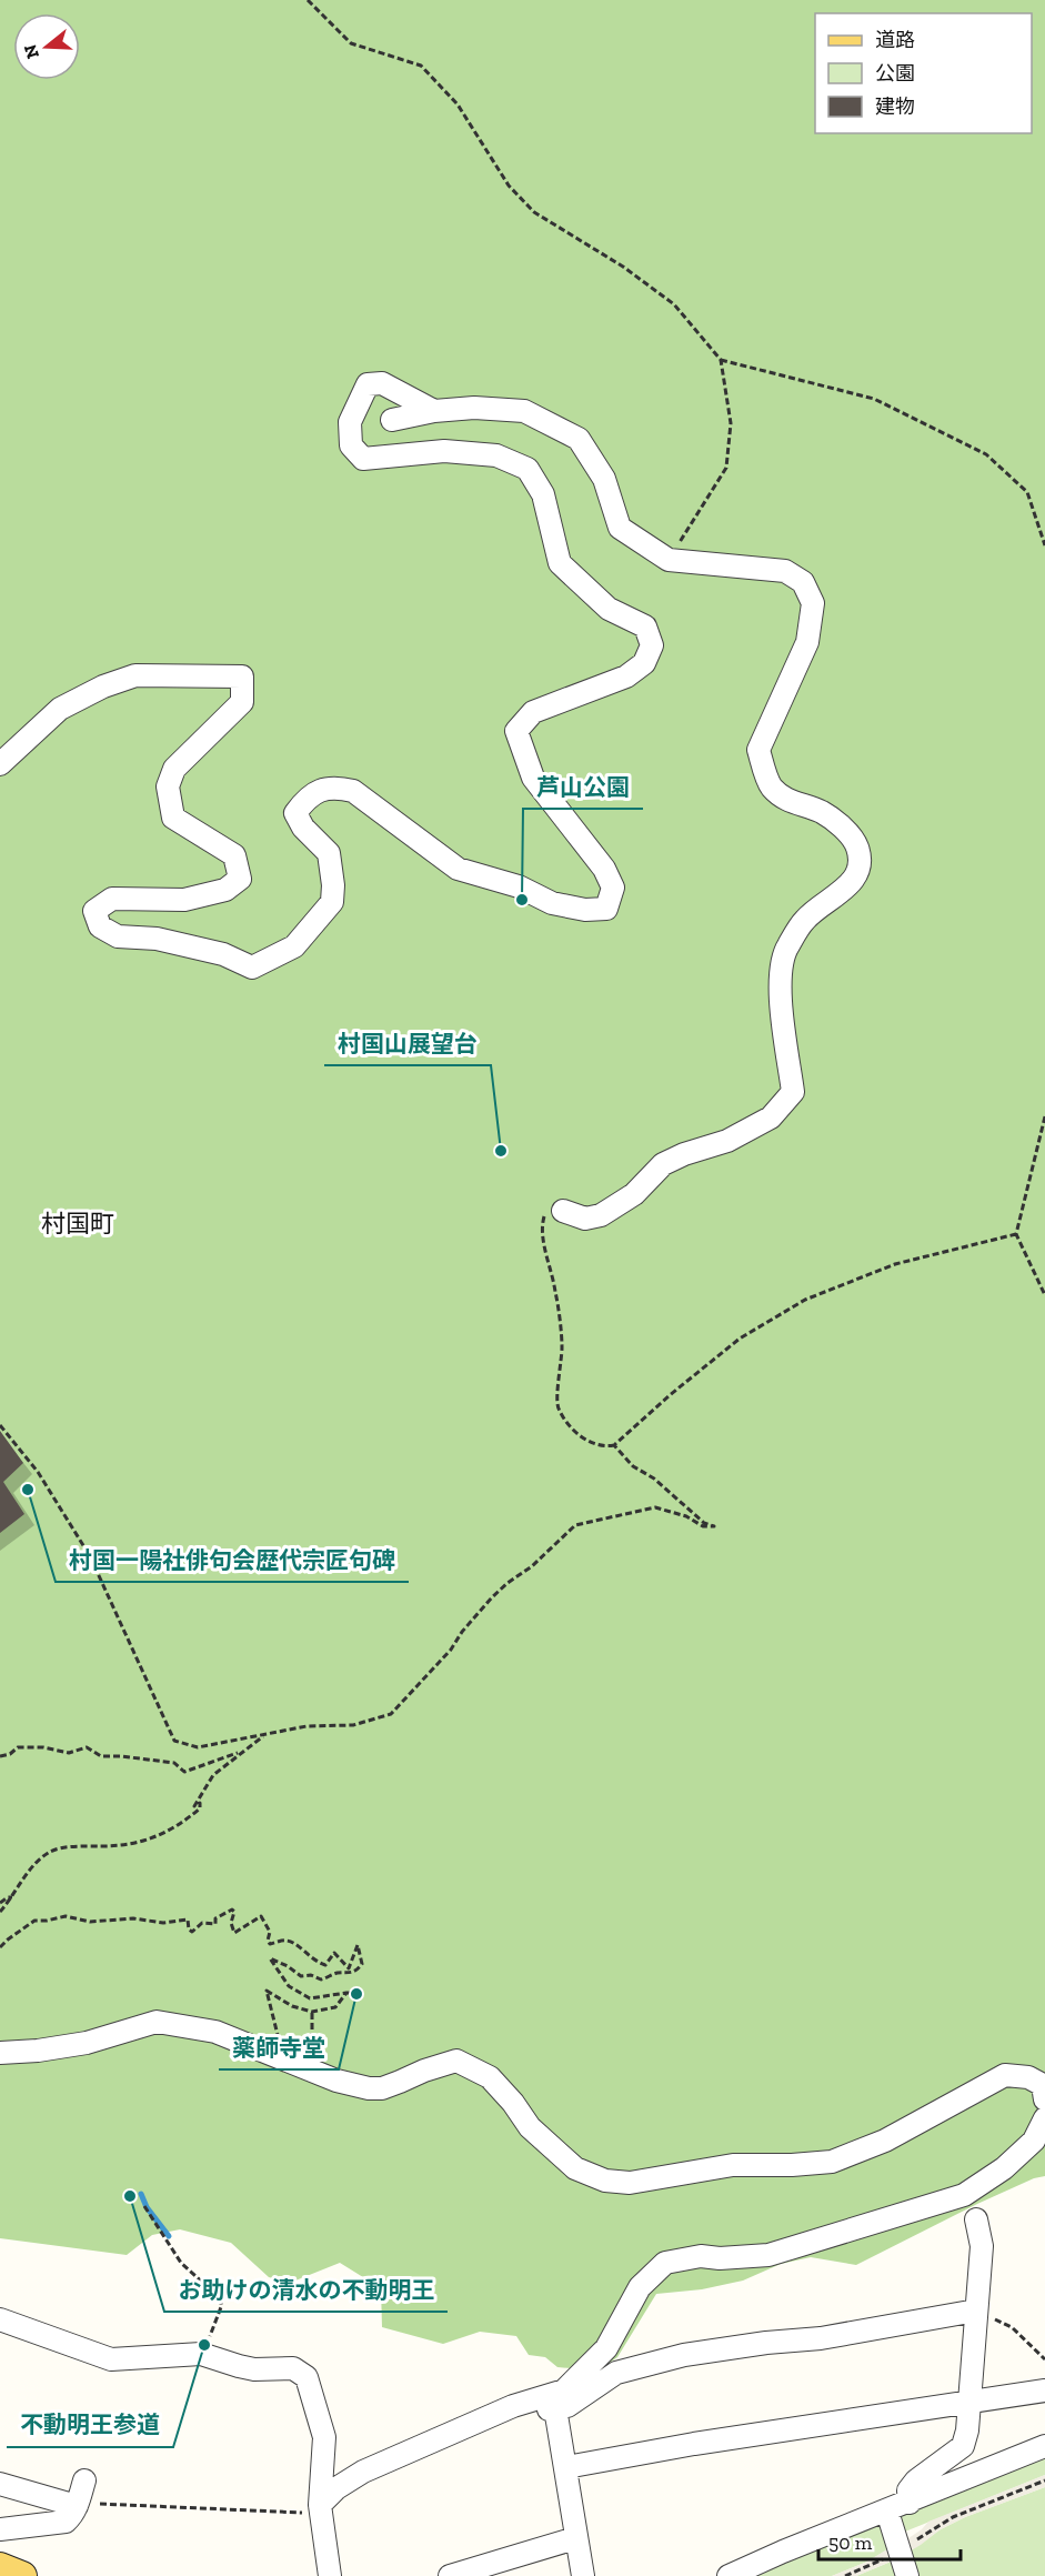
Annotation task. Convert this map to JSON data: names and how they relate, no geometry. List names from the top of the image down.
{
  "districts": ["村国町"],
  "places": [
    "芦山公園",
    "村国山展望台",
    "村国一陽社俳句会歴代宗匠句碑",
    "薬師寺堂",
    "お助けの清水の不動明王",
    "不動明王参道"
  ],
  "legend": ["道路", "公園", "建物"],
  "scale_bar": "50 m",
  "north": "left"
}
